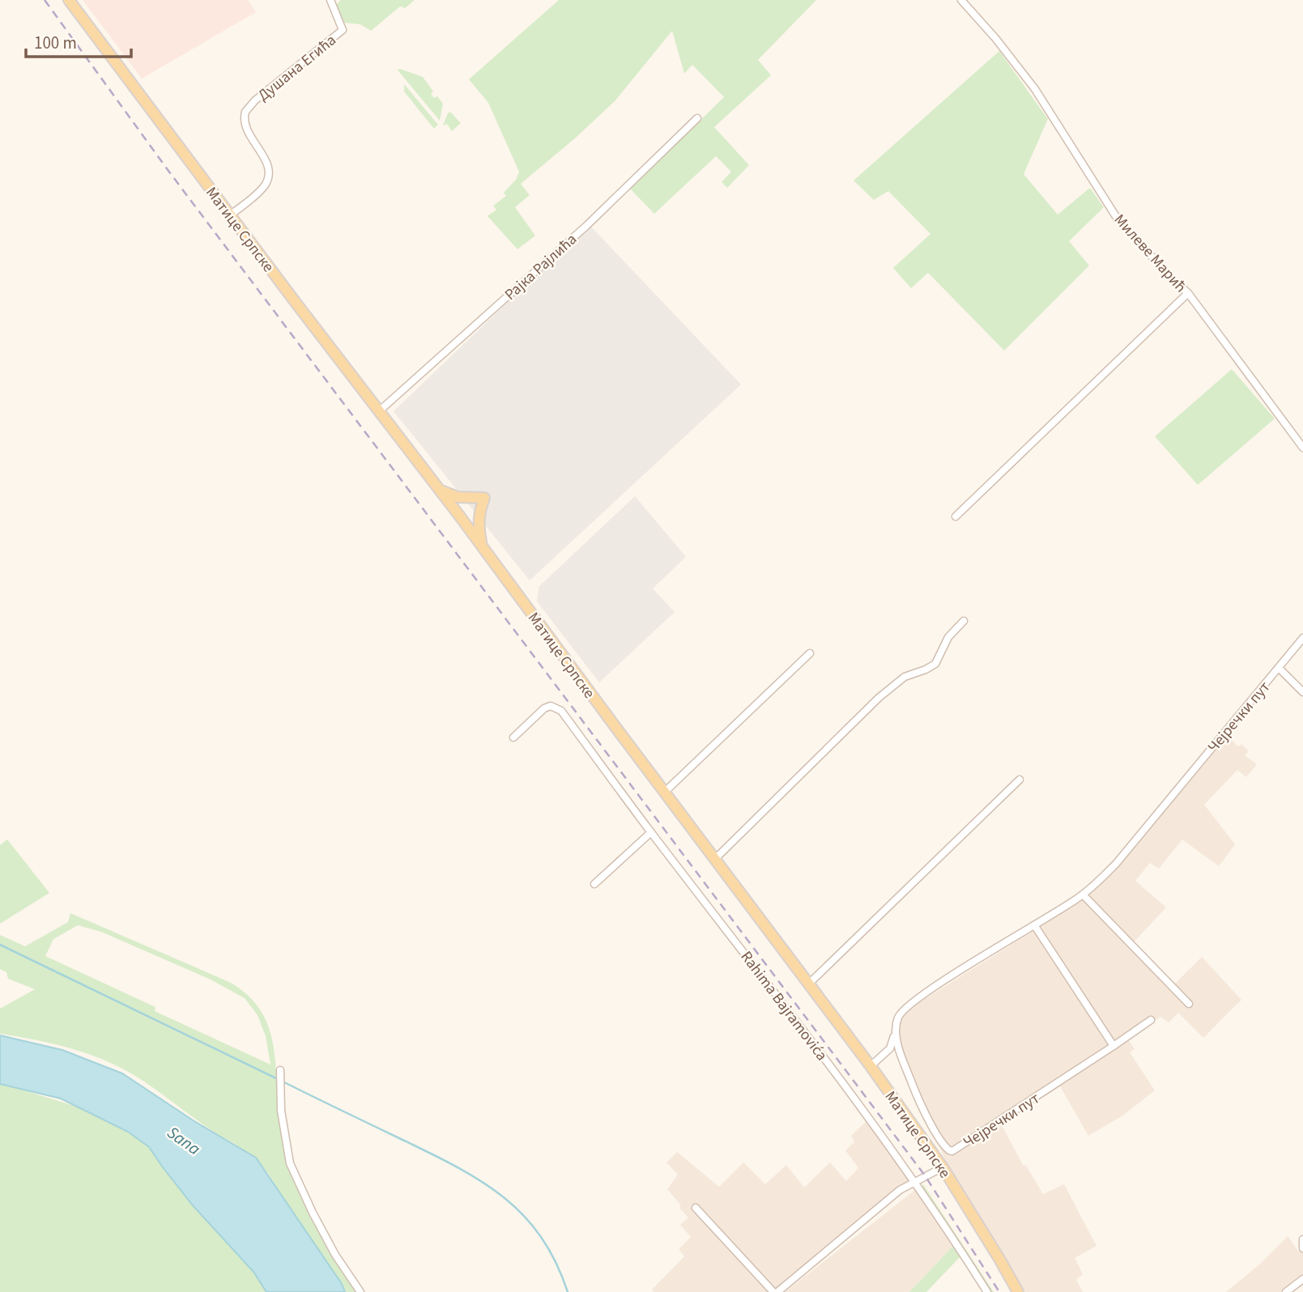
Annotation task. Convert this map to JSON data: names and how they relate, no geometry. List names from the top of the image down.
{
  "streets": {
    "main road": ["Матице Српске"],
    "street": [
      "Душана Егића",
      "Милеве Мaрић",
      "Рајка Рајлића",
      "Чејречки пут",
      "Rahima Bajramovića"
    ]
  },
  "crossings": [
    ["Душана Егића", "Матице Српске"],
    ["Матице Српске", "Рајка Рајлића"]
  ],
  "water": ["Sana"],
  "scale_bar": "100 m"
}
